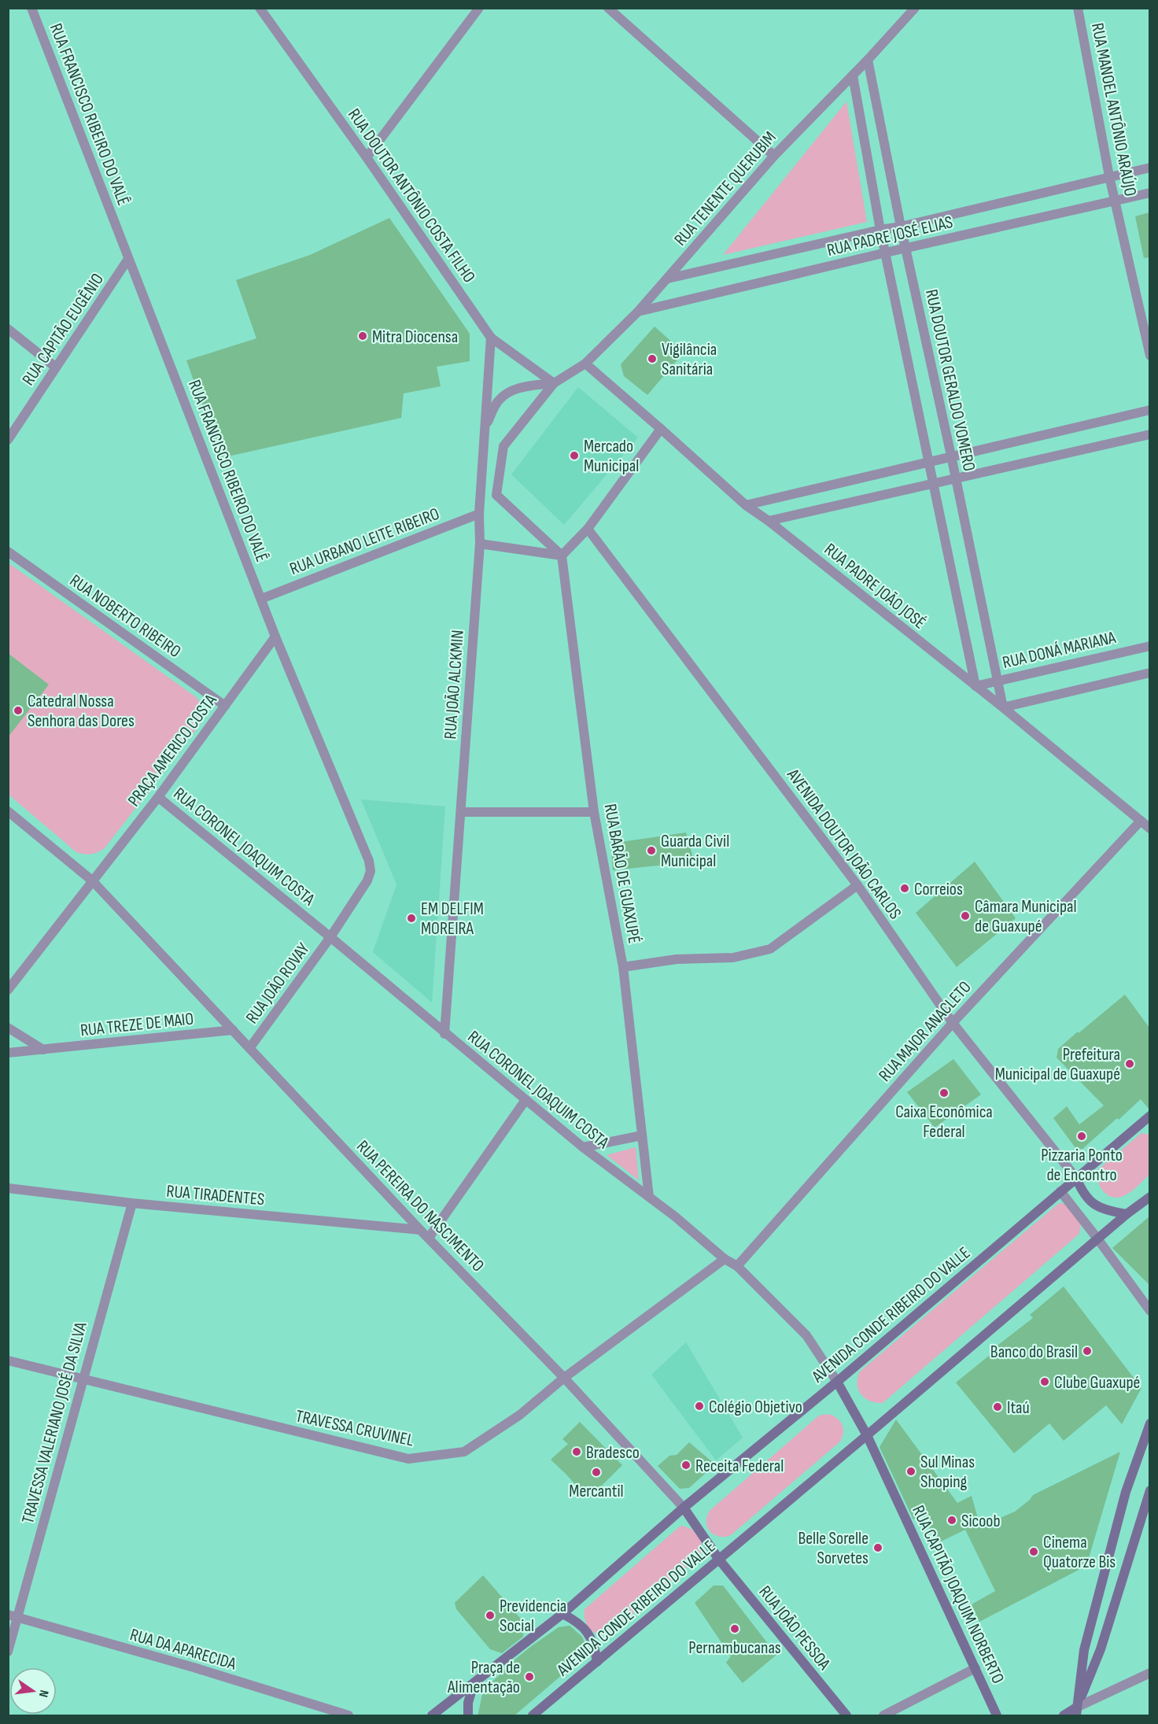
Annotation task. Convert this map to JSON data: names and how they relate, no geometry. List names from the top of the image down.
{
  "streets": {
    "main road": [
      "RUA CORONEL JOAQUIM COSTA",
      "RUA PEREIRA DO NASCIMENTO",
      "AVENIDA CONDE RIBEIRO DO VALLE",
      "RUA CAPITÃO JOAQUIM NORBERTO",
      "RUA JOÃO PESSOA"
    ],
    "street": [
      "RUA MANOEL ANTÔNIO ARAÚJO",
      "RUA FRANCISCO RIBEIRO DO VALÊ",
      "RUA TENENTE QUERUBIM",
      "RUA DOUTOR ANTÔNIO COSTA FILHO",
      "RUA PADRE JOSÉ ELIAS",
      "RUA CAPITÃO EUGÊNIO",
      "RUA DOUTOR GERALDO VOMERO",
      "RUA URBANO LEITE RIBEIRO",
      "RUA PADRE JOÃO JOSÉ",
      "RUA NOBERTO RIBEIRO",
      "RUA DONÁ MARIANA",
      "RUA JOÃO ALCKMIN",
      "PRAÇA AMERICO COSTA",
      "AVENIDA DOUTOR JOÃO CARLOS",
      "RUA BARÃO DE GUAXUPÉ",
      "RUA JOÃO ROVAY",
      "RUA TREZE DE MAIO",
      "RUA MAJOR ANACLETO",
      "RUA TIRADENTES",
      "TRAVESSA VALERIANO JOSÉ DA SILVA",
      "TRAVESSA CRUVINEL",
      "RUA DA APARECIDA"
    ]
  },
  "crossings": [
    ["RUA MANOEL ANTÔNIO ARAÚJO", "RUA PADRE JOSÉ ELIAS"],
    ["RUA FRANCISCO RIBEIRO DO VALÊ", "RUA CAPITÃO EUGÊNIO"],
    ["RUA FRANCISCO RIBEIRO DO VALÊ", "RUA URBANO LEITE RIBEIRO"],
    ["RUA FRANCISCO RIBEIRO DO VALÊ", "PRAÇA AMERICO COSTA"],
    ["RUA FRANCISCO RIBEIRO DO VALÊ", "RUA CORONEL JOAQUIM COSTA"],
    ["RUA FRANCISCO RIBEIRO DO VALÊ", "RUA JOÃO ROVAY"],
    ["RUA TENENTE QUERUBIM", "RUA DOUTOR ANTÔNIO COSTA FILHO"],
    ["RUA TENENTE QUERUBIM", "RUA PADRE JOSÉ ELIAS"],
    ["RUA TENENTE QUERUBIM", "RUA DOUTOR GERALDO VOMERO"],
    ["RUA TENENTE QUERUBIM", "RUA PADRE JOÃO JOSÉ"],
    ["RUA DOUTOR ANTÔNIO COSTA FILHO", "RUA JOÃO ALCKMIN"],
    ["RUA PADRE JOSÉ ELIAS", "RUA DOUTOR GERALDO VOMERO"],
    ["RUA DOUTOR GERALDO VOMERO", "RUA PADRE JOÃO JOSÉ"],
    ["RUA DOUTOR GERALDO VOMERO", "RUA DONÁ MARIANA"],
    ["RUA URBANO LEITE RIBEIRO", "RUA JOÃO ALCKMIN"],
    ["RUA PADRE JOÃO JOSÉ", "RUA DONÁ MARIANA"],
    ["RUA PADRE JOÃO JOSÉ", "RUA MAJOR ANACLETO"],
    ["RUA NOBERTO RIBEIRO", "PRAÇA AMERICO COSTA"],
    ["RUA JOÃO ALCKMIN", "RUA CORONEL JOAQUIM COSTA"],
    ["PRAÇA AMERICO COSTA", "RUA CORONEL JOAQUIM COSTA"],
    ["PRAÇA AMERICO COSTA", "RUA PEREIRA DO NASCIMENTO"],
    ["AVENIDA DOUTOR JOÃO CARLOS", "RUA MAJOR ANACLETO"],
    ["AVENIDA DOUTOR JOÃO CARLOS", "AVENIDA CONDE RIBEIRO DO VALLE"],
    ["RUA CORONEL JOAQUIM COSTA", "RUA BARÃO DE GUAXUPÉ"],
    ["RUA CORONEL JOAQUIM COSTA", "RUA JOÃO ROVAY"],
    ["RUA CORONEL JOAQUIM COSTA", "RUA MAJOR ANACLETO"],
    ["RUA CORONEL JOAQUIM COSTA", "AVENIDA CONDE RIBEIRO DO VALLE"],
    ["RUA CORONEL JOAQUIM COSTA", "TRAVESSA CRUVINEL"],
    ["RUA CORONEL JOAQUIM COSTA", "RUA CAPITÃO JOAQUIM NORBERTO"],
    ["RUA JOÃO ROVAY", "RUA PEREIRA DO NASCIMENTO"],
    ["RUA TREZE DE MAIO", "RUA PEREIRA DO NASCIMENTO"],
    ["RUA TIRADENTES", "RUA PEREIRA DO NASCIMENTO"],
    ["RUA TIRADENTES", "TRAVESSA VALERIANO JOSÉ DA SILVA"],
    ["RUA PEREIRA DO NASCIMENTO", "AVENIDA CONDE RIBEIRO DO VALLE"],
    ["RUA PEREIRA DO NASCIMENTO", "TRAVESSA CRUVINEL"],
    ["RUA PEREIRA DO NASCIMENTO", "RUA JOÃO PESSOA"],
    ["AVENIDA CONDE RIBEIRO DO VALLE", "RUA CAPITÃO JOAQUIM NORBERTO"],
    ["AVENIDA CONDE RIBEIRO DO VALLE", "RUA JOÃO PESSOA"],
    ["TRAVESSA VALERIANO JOSÉ DA SILVA", "TRAVESSA CRUVINEL"],
    ["TRAVESSA VALERIANO JOSÉ DA SILVA", "RUA DA APARECIDA"]
  ],
  "places": [
    "Mitra Diocensa",
    "Vigilância Sanitária",
    "Mercado Municipal",
    "Catedral Nossa Senhora das Dores",
    "Guarda Civil Municipal",
    "Correios",
    "Câmara Municipal de Guaxupé",
    "EM DELFIM MOREIRA",
    "Prefeitura Municipal de Guaxupé",
    "Caixa Econômica Federal",
    "Pizzaria Ponto de Encontro",
    "Banco do Brasil",
    "Clube Guaxupé",
    "Colégio Objetivo",
    "Itaú",
    "Bradesco",
    "Receita Federal",
    "Sul Minas Shoping",
    "Mercantil",
    "Sicoob",
    "Belle Sorelle Sorvetes",
    "Cinema Quatorze Bis",
    "Previdencia Social",
    "Pernambucanas",
    "Praça de Alimentação"
  ],
  "north": "right"
}
